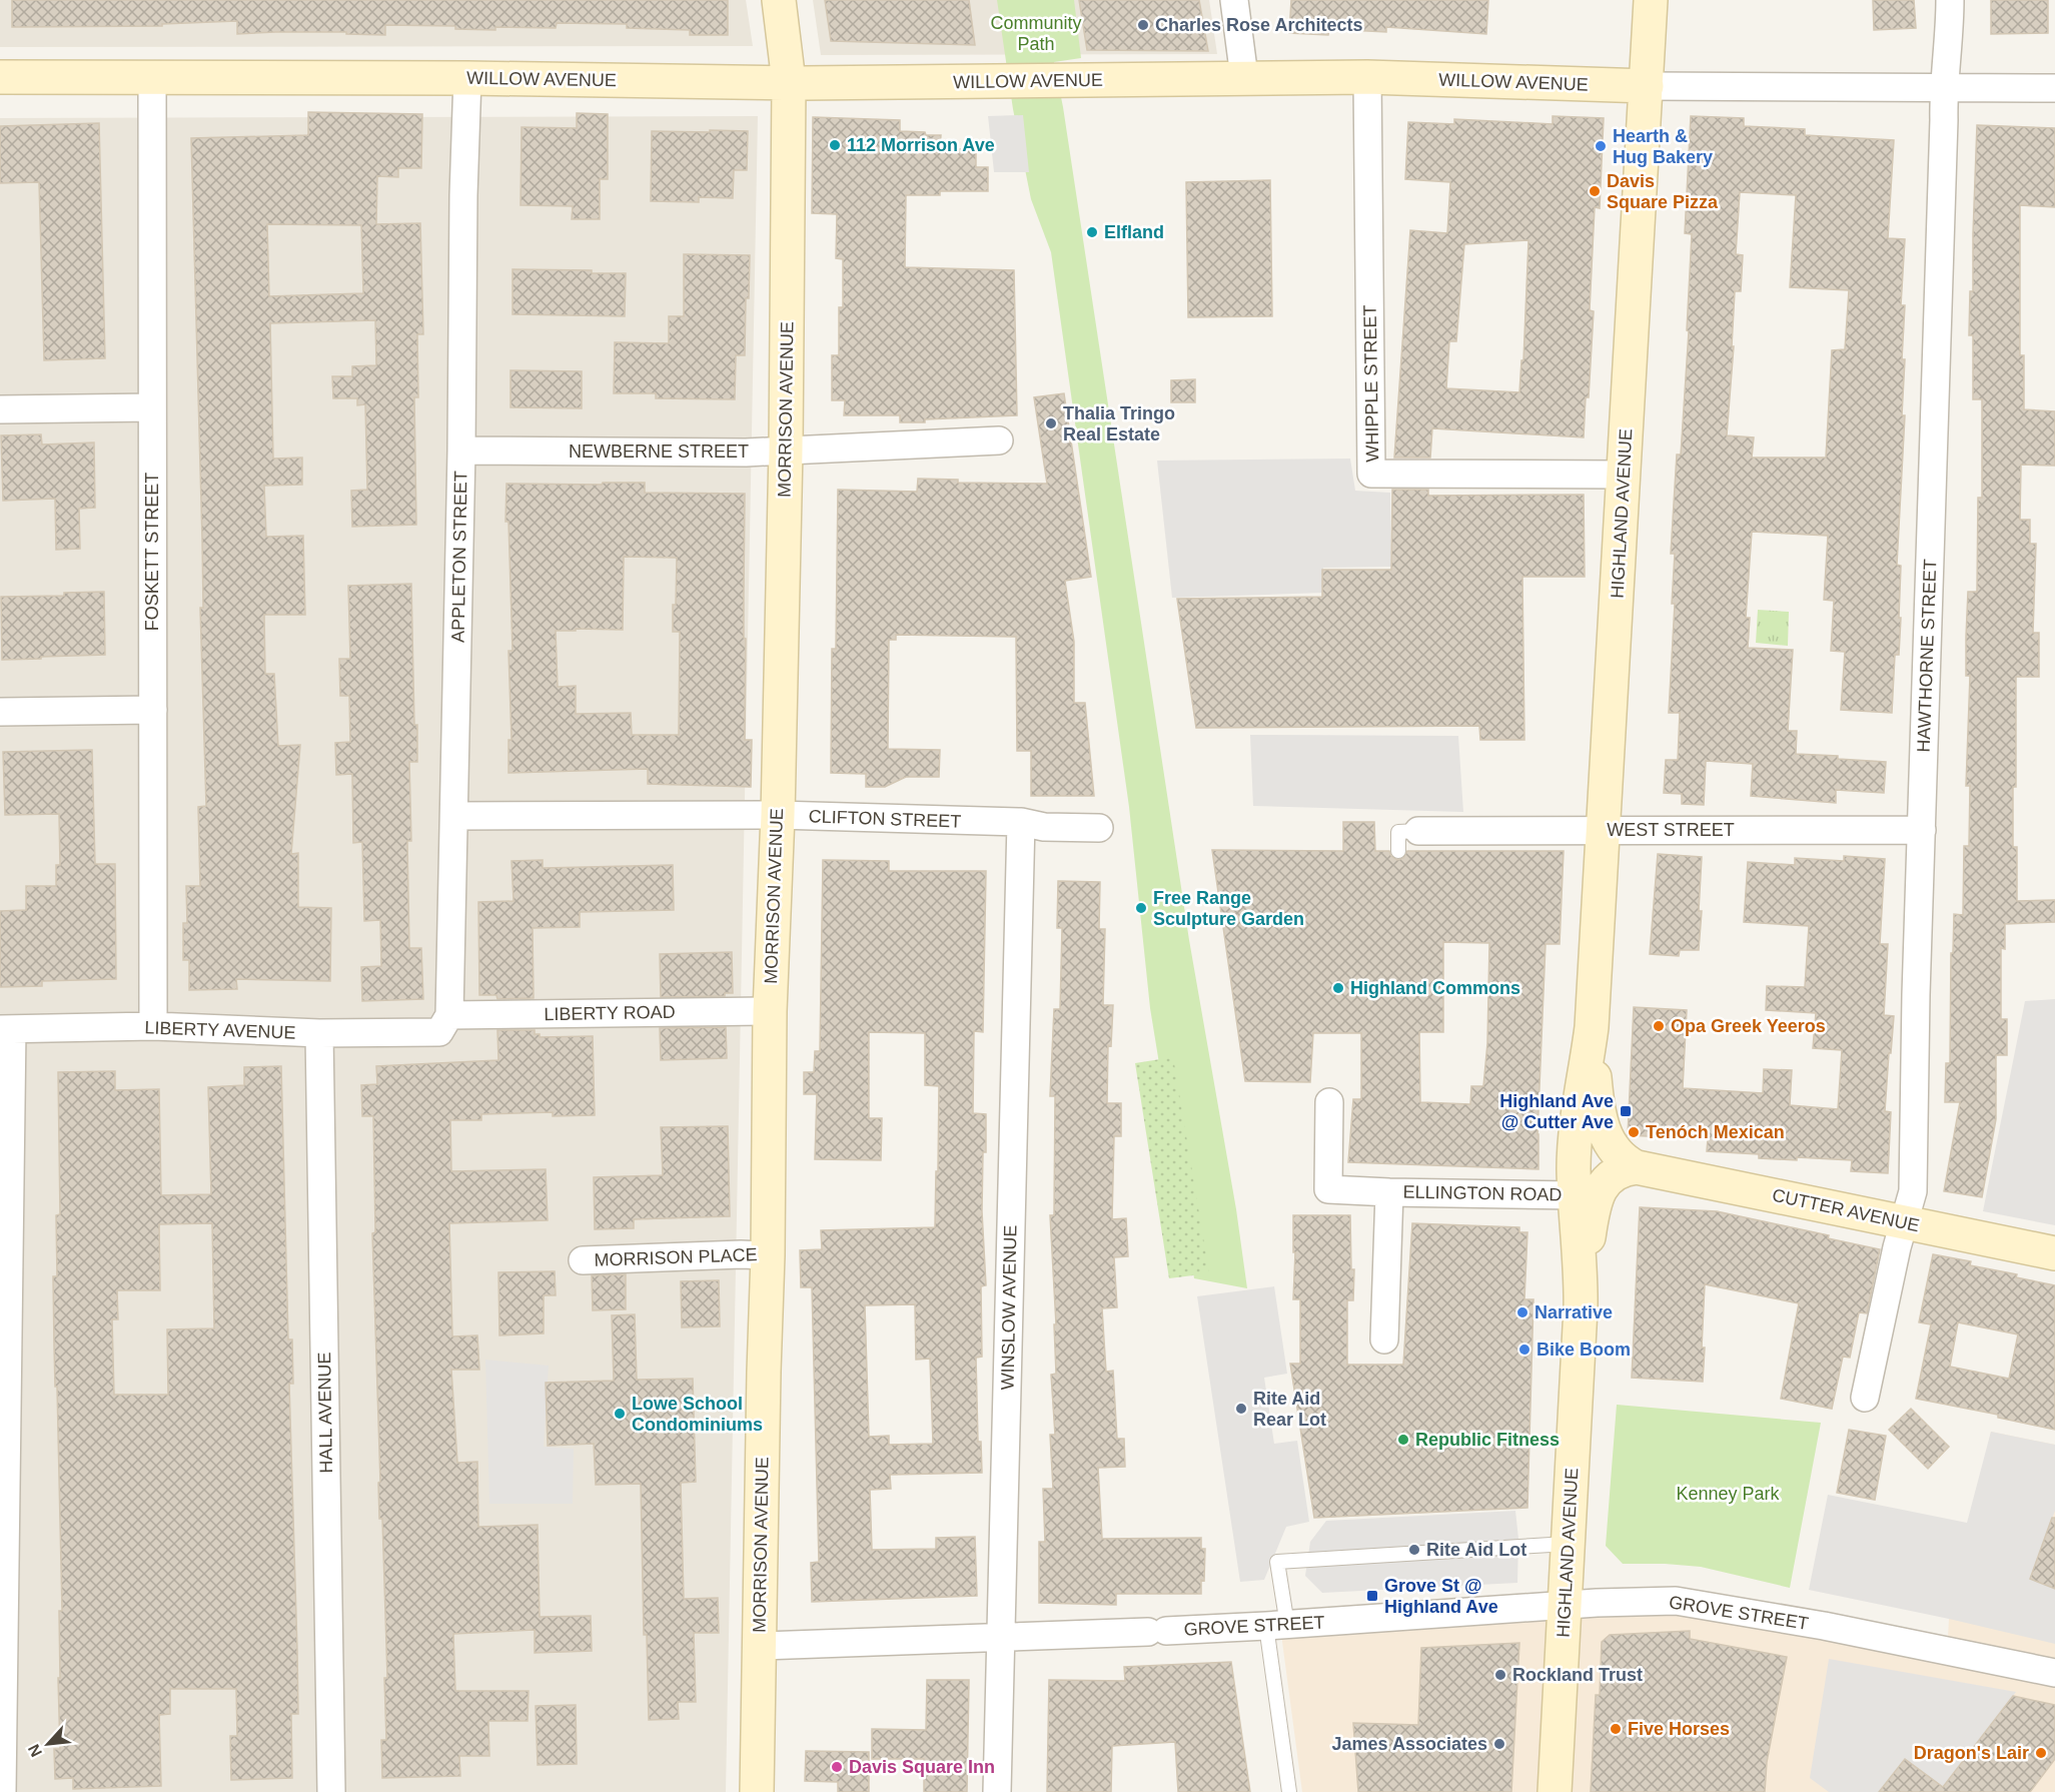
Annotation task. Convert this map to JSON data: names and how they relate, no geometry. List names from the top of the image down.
{
  "streets": {
    "street": [
      "WILLOW AVENUE",
      "WHIPPLE STREET",
      "MORRISON AVENUE",
      "NEWBERNE STREET",
      "HIGHLAND AVENUE",
      "FOSKETT STREET",
      "APPLETON STREET",
      "HAWTHORNE STREET",
      "CLIFTON STREET",
      "WEST STREET",
      "LIBERTY ROAD",
      "LIBERTY AVENUE",
      "ELLINGTON ROAD",
      "CUTTER AVENUE",
      "MORRISON PLACE",
      "WINSLOW AVENUE",
      "HALL AVENUE",
      "GROVE STREET"
    ]
  },
  "crossings": [
    ["WILLOW AVENUE", "WHIPPLE STREET"],
    ["WILLOW AVENUE", "MORRISON AVENUE"],
    ["WILLOW AVENUE", "HIGHLAND AVENUE"],
    ["WILLOW AVENUE", "FOSKETT STREET"],
    ["WILLOW AVENUE", "APPLETON STREET"],
    ["WILLOW AVENUE", "HAWTHORNE STREET"],
    ["WHIPPLE STREET", "HIGHLAND AVENUE"],
    ["MORRISON AVENUE", "NEWBERNE STREET"],
    ["MORRISON AVENUE", "CLIFTON STREET"],
    ["MORRISON AVENUE", "LIBERTY ROAD"],
    ["MORRISON AVENUE", "MORRISON PLACE"],
    ["MORRISON AVENUE", "GROVE STREET"],
    ["NEWBERNE STREET", "APPLETON STREET"],
    ["HIGHLAND AVENUE", "WEST STREET"],
    ["HIGHLAND AVENUE", "ELLINGTON ROAD"],
    ["HIGHLAND AVENUE", "CUTTER AVENUE"],
    ["HIGHLAND AVENUE", "GROVE STREET"],
    ["FOSKETT STREET", "LIBERTY AVENUE"],
    ["APPLETON STREET", "CLIFTON STREET"],
    ["APPLETON STREET", "LIBERTY ROAD"],
    ["APPLETON STREET", "LIBERTY AVENUE"],
    ["HAWTHORNE STREET", "WEST STREET"],
    ["HAWTHORNE STREET", "CUTTER AVENUE"],
    ["CLIFTON STREET", "WINSLOW AVENUE"],
    ["LIBERTY ROAD", "LIBERTY AVENUE"],
    ["LIBERTY AVENUE", "HALL AVENUE"],
    ["WINSLOW AVENUE", "GROVE STREET"]
  ],
  "parks": ["Community Path", "Kenney Park"],
  "places": {
    "other": [
      "Charles Rose Architects",
      "112 Morrison Ave",
      "Hearth & Hug Bakery",
      "Davis Square Pizza",
      "Elfland",
      "Thalia Tringo Real Estate",
      "Free Range Sculpture Garden",
      "Highland Commons",
      "Opa Greek Yeeros",
      "Tenóch Mexican",
      "Narrative",
      "Bike Boom",
      "Rite Aid Rear Lot",
      "Lowe School Condominiums",
      "Republic Fitness",
      "Rite Aid Lot",
      "Rockland Trust",
      "Five Horses",
      "James Associates",
      "Dragon's Lair",
      "Davis Square Inn"
    ],
    "transit": ["Highland Ave @ Cutter Ave", "Grove St @ Highland Ave"]
  },
  "north": "bottom left"
}
